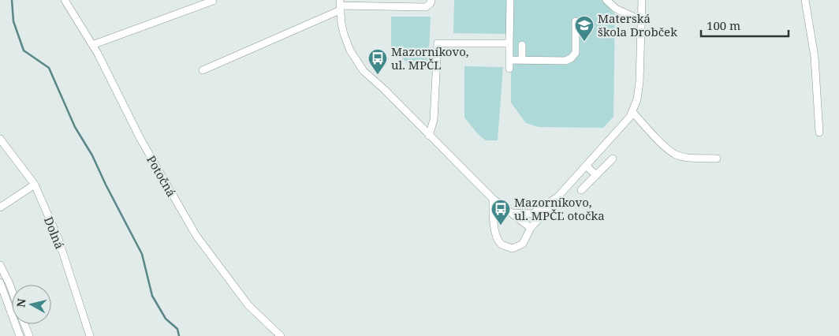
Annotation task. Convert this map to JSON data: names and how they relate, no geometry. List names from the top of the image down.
{
  "streets": {
    "street": ["Potočná", "Dolná"]
  },
  "places": {
    "school or university": ["Materská škola Drobček"],
    "bus stop": ["Mazorníkovo, ul. MPČL", "Mazorníkovo, ul. MPČĽ otočka"]
  },
  "scale_bar": "100 m",
  "north": "left"
}
